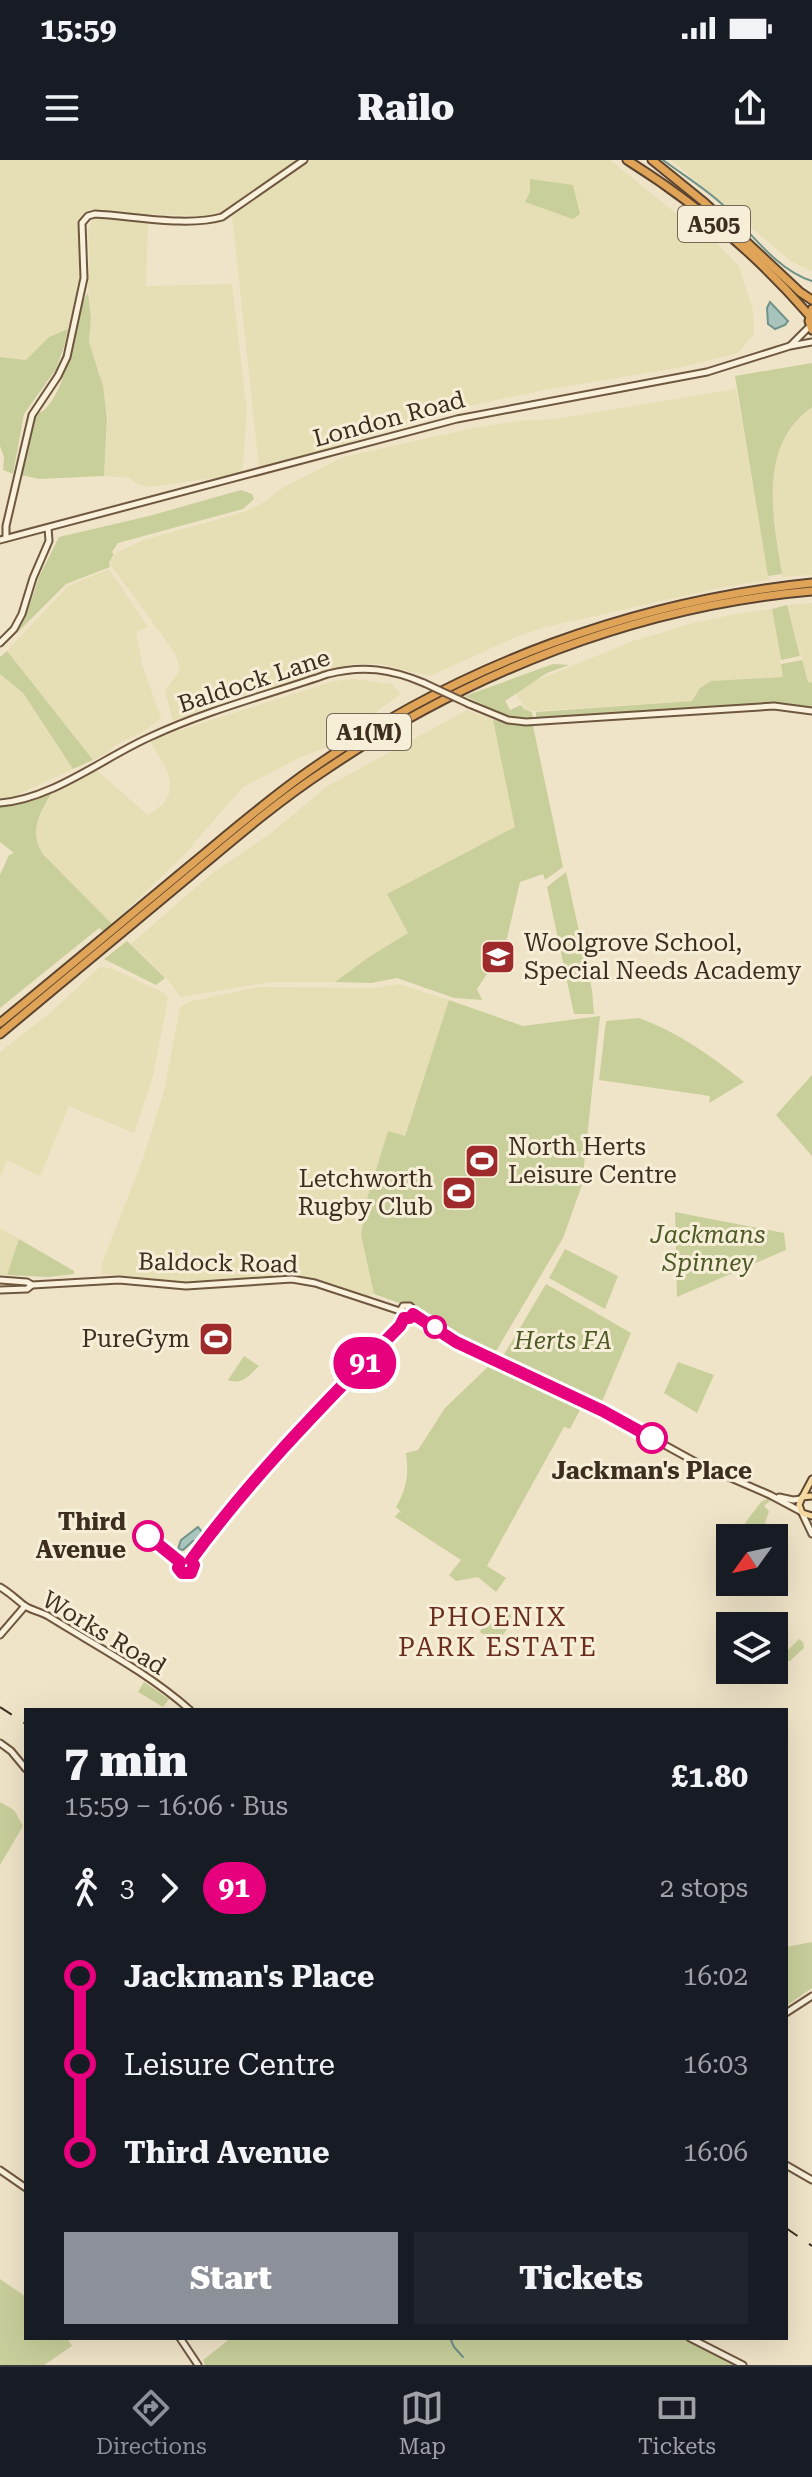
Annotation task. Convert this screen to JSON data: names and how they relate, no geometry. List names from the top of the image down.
{
  "streets": {
    "highway": ["A505", "A1(M)"],
    "street": [
      "London Road",
      "Baldock Lane",
      "Baldock Road",
      "Works Road"
    ]
  },
  "districts": ["PHOENIX PARK ESTATE"],
  "parks": ["Jackmans Spinney", "Herts FA"],
  "places": {
    "school or university": ["Woolgrove School, Special Needs Academy"],
    "sports": ["North Herts Leisure Centre", "Letchworth Rugby Club", "PureGym"],
    "other": ["Jackman's Place", "Third Avenue"]
  },
  "lines": ["bus line 91"],
  "north": "bottom left",
  "page": {
    "status": "15:59",
    "header": "Railo",
    "on_map": "91",
    "heading": ["7 min", "15:59 – 16:06 · Bus", "£1.80"],
    "legs": ["3", "91", "2 stops"],
    "list": [
      {
        "name": "Jackman's Place",
        "value": "16:02"
      },
      {
        "name": "Leisure Centre",
        "value": "16:03"
      },
      {
        "name": "Third Avenue",
        "value": "16:06"
      }
    ],
    "buttons": ["Start", "Tickets"],
    "tabs": ["Directions", "Map", "Tickets"]
  }
}
